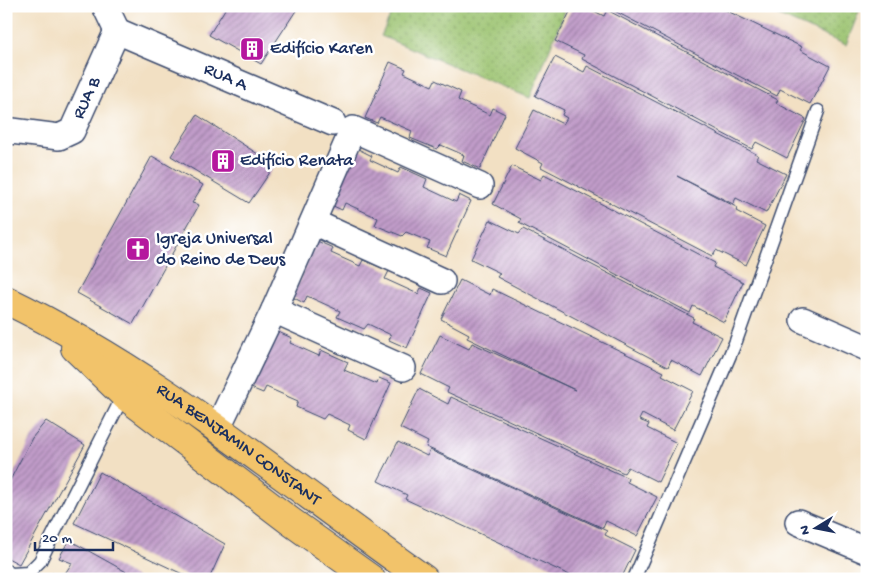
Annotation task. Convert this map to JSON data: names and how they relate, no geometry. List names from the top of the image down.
{
  "streets": {
    "main road": ["RUA BENJAMIN CONSTANT"],
    "street": ["RUA A", "RUA B"]
  },
  "crossings": [
    ["RUA A", "RUA B"]
  ],
  "places": {
    "building": ["Edifício Karen", "Edifício Renata"],
    "church": ["Igreja Universal do Reino de Deus"]
  },
  "scale_bar": "20 m",
  "north": "left"
}
